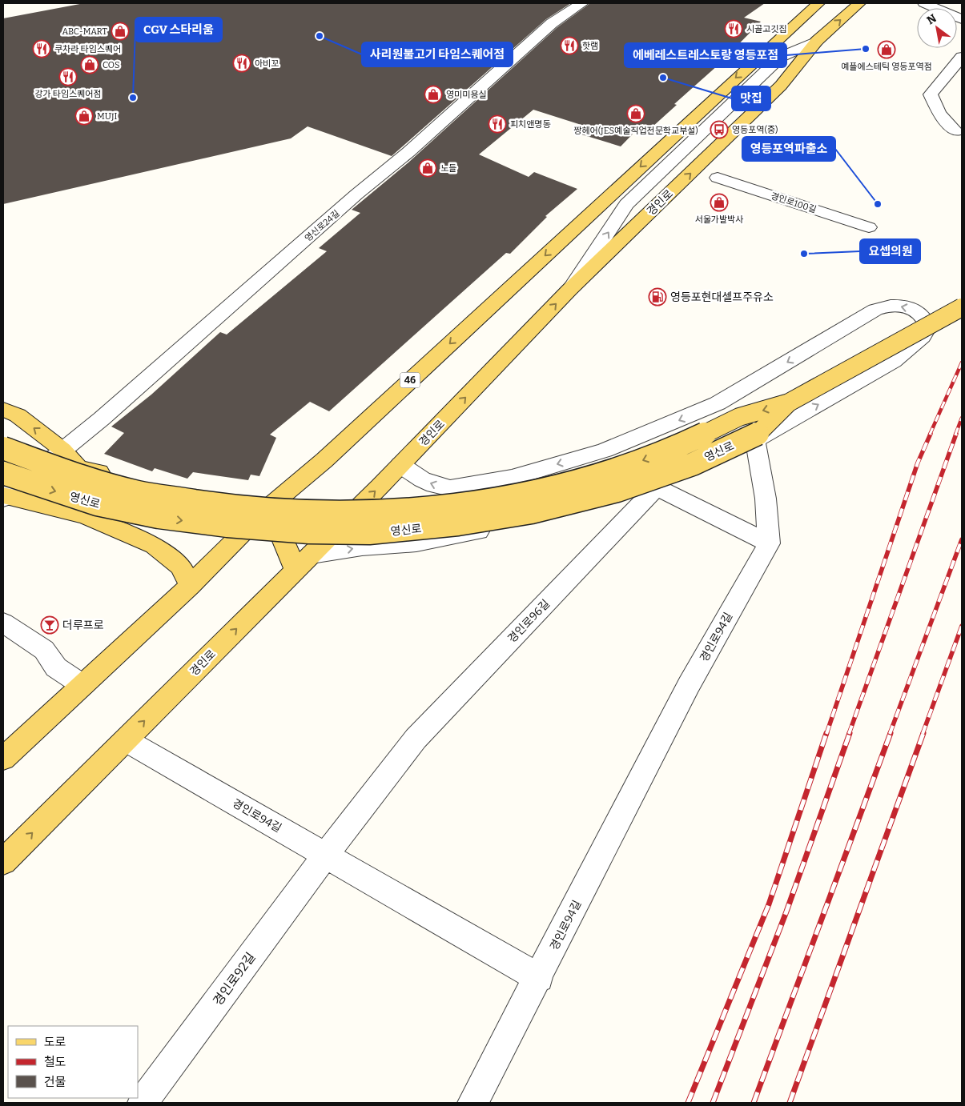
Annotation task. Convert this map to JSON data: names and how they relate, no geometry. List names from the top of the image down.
{
  "streets": {
    "main road": ["경인로", "46", "영신로"],
    "street": [
      "경인로100길",
      "영신로24길",
      "경인로96길",
      "경인로94길",
      "경인로92길"
    ]
  },
  "crossings": [
    ["경인로", "경인로94길"],
    ["경인로96길", "경인로94길"],
    ["경인로96길", "경인로92길"],
    ["경인로94길", "경인로92길"]
  ],
  "places": {
    "restaurant": [
      "시골고깃집",
      "핫램",
      "쿠차라 타임스퀘어",
      "아비꼬",
      "강가 타임스퀘어점",
      "피치앤명동"
    ],
    "shop": [
      "ABC-MART",
      "예플에스테틱 영등포역점",
      "COS",
      "영미미용실",
      "짱헤어(JES예술직업전문학교부설)",
      "MUJI",
      "노들",
      "서울가발박사"
    ],
    "other": [
      "사리원불고기 타임스퀘어점",
      "에베레스트레스토랑 영등포점",
      "맛집",
      "CGV 스타리움",
      "영등포역파출소",
      "요셉의원"
    ],
    "bus stop": ["영등포역(중)"],
    "fuel station": ["영등포현대셀프주유소"],
    "bar": ["더루프로"]
  },
  "legend": ["도로", "철도", "건물"],
  "north": "top left"
}
